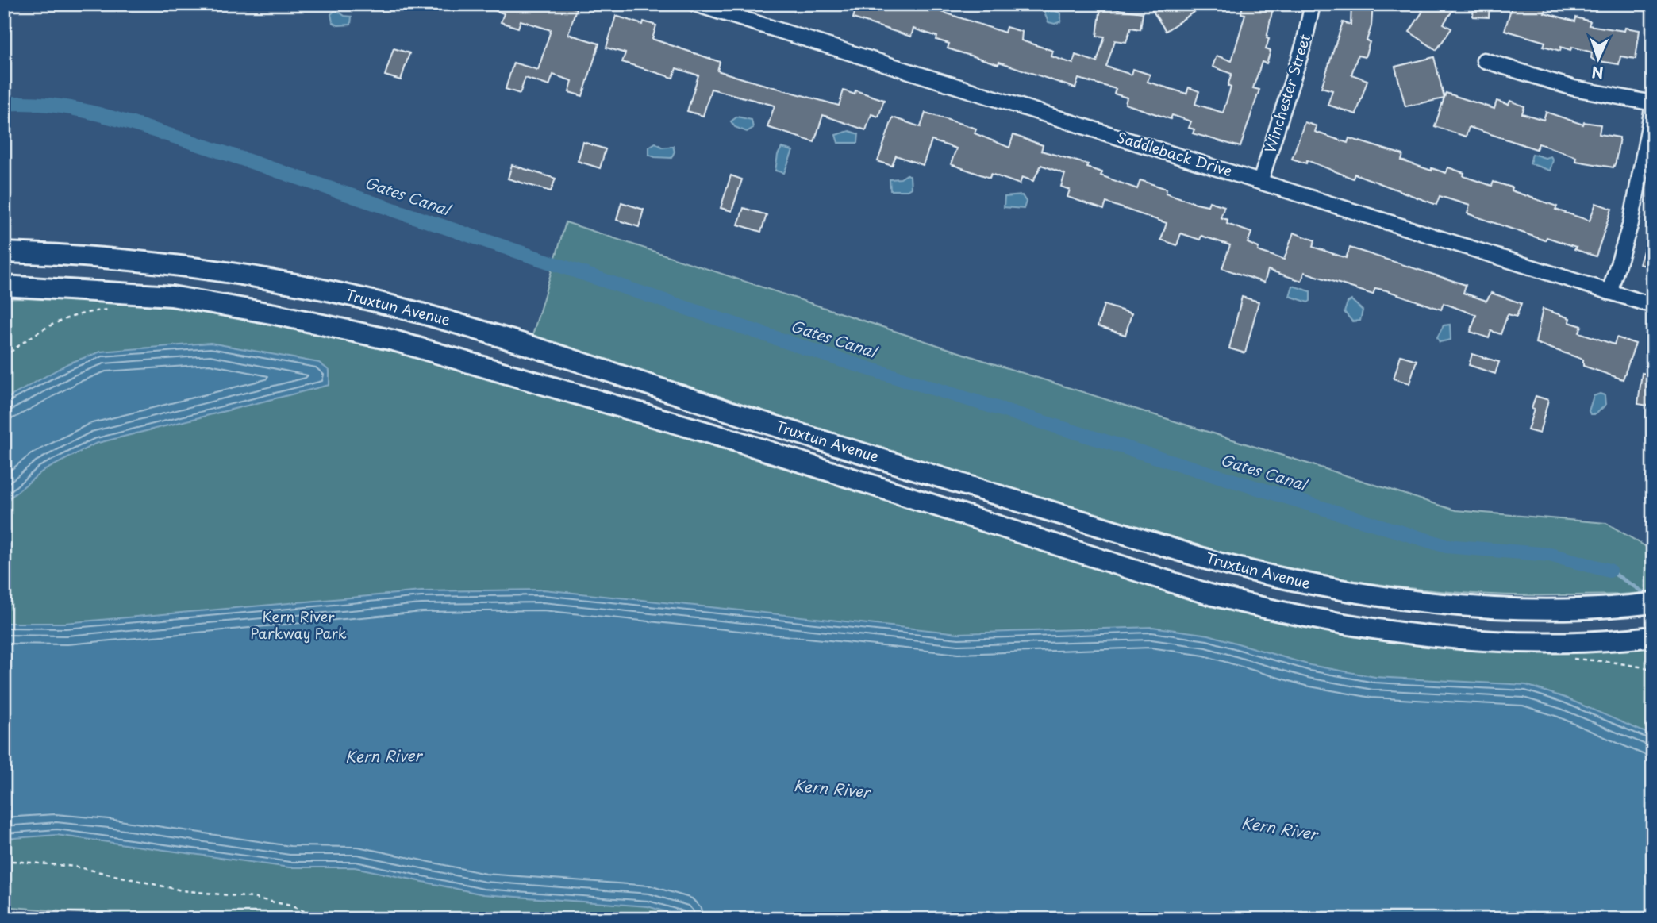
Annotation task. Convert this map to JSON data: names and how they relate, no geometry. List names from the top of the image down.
{
  "streets": {
    "main road": ["Truxtun Avenue"],
    "street": ["Winchester Street", "Saddleback Drive"]
  },
  "crossings": [
    ["Winchester Street", "Saddleback Drive"]
  ],
  "water": ["Gates Canal", "Kern River"],
  "parks": ["Kern River Parkway Park"],
  "north": "bottom"
}
